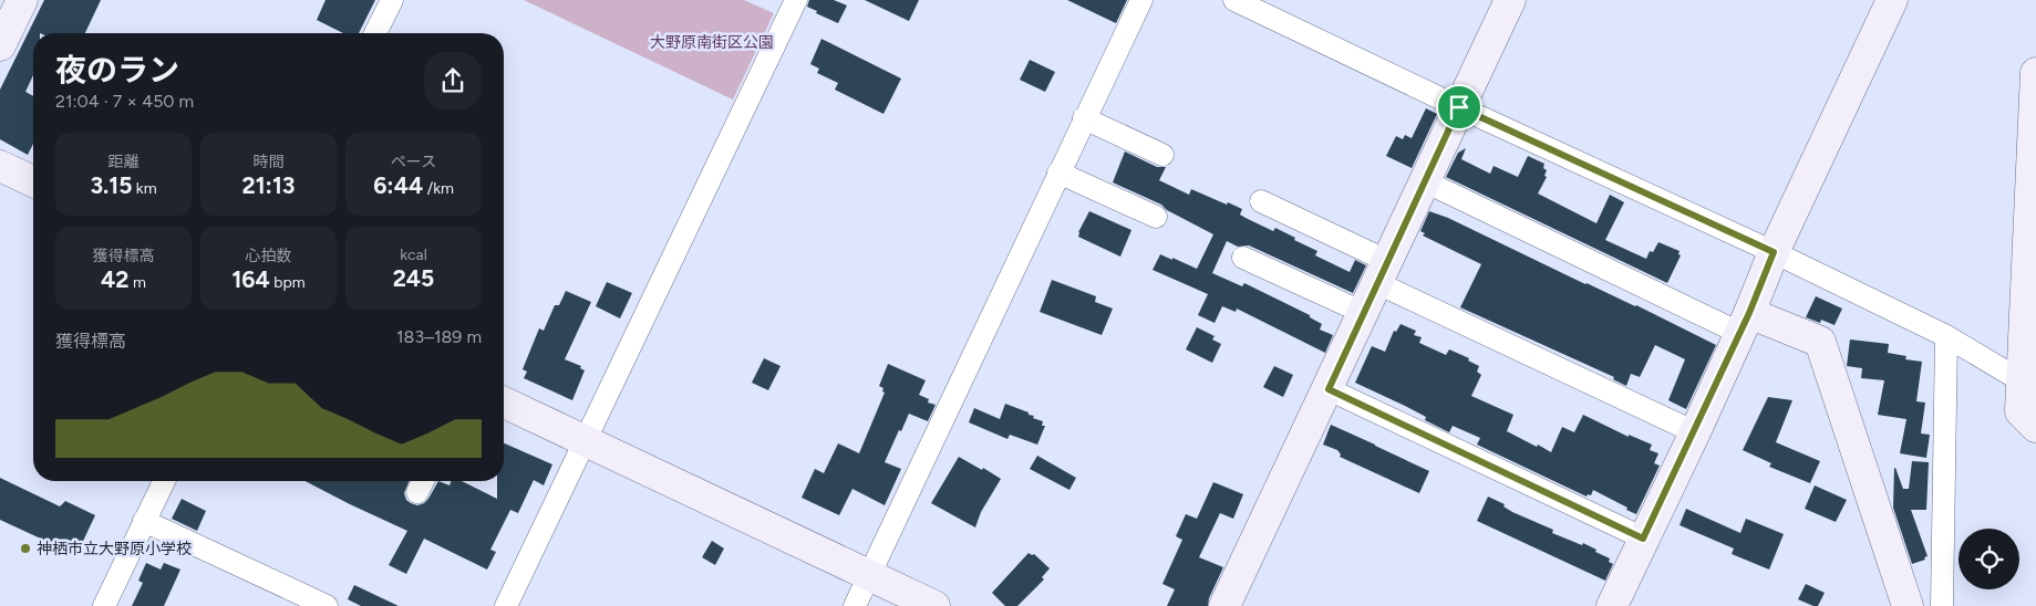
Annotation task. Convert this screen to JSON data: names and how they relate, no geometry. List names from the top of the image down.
{
  "parks": ["大野原南街区公園"],
  "places": ["神栖市立大野原小学校"],
  "page": {
    "heading": ["夜のラン", "21:04 · 7 × 450 m"],
    "stats": [
      ["距離", "3.15 km"],
      ["時間", "21:13"],
      ["ペース", "6:44 /km"],
      ["獲得標高", "42 m"],
      ["心拍数", "164 bpm"],
      ["kcal", "245"]
    ],
    "chart": ["獲得標高", "183–189 m"]
  }
}
